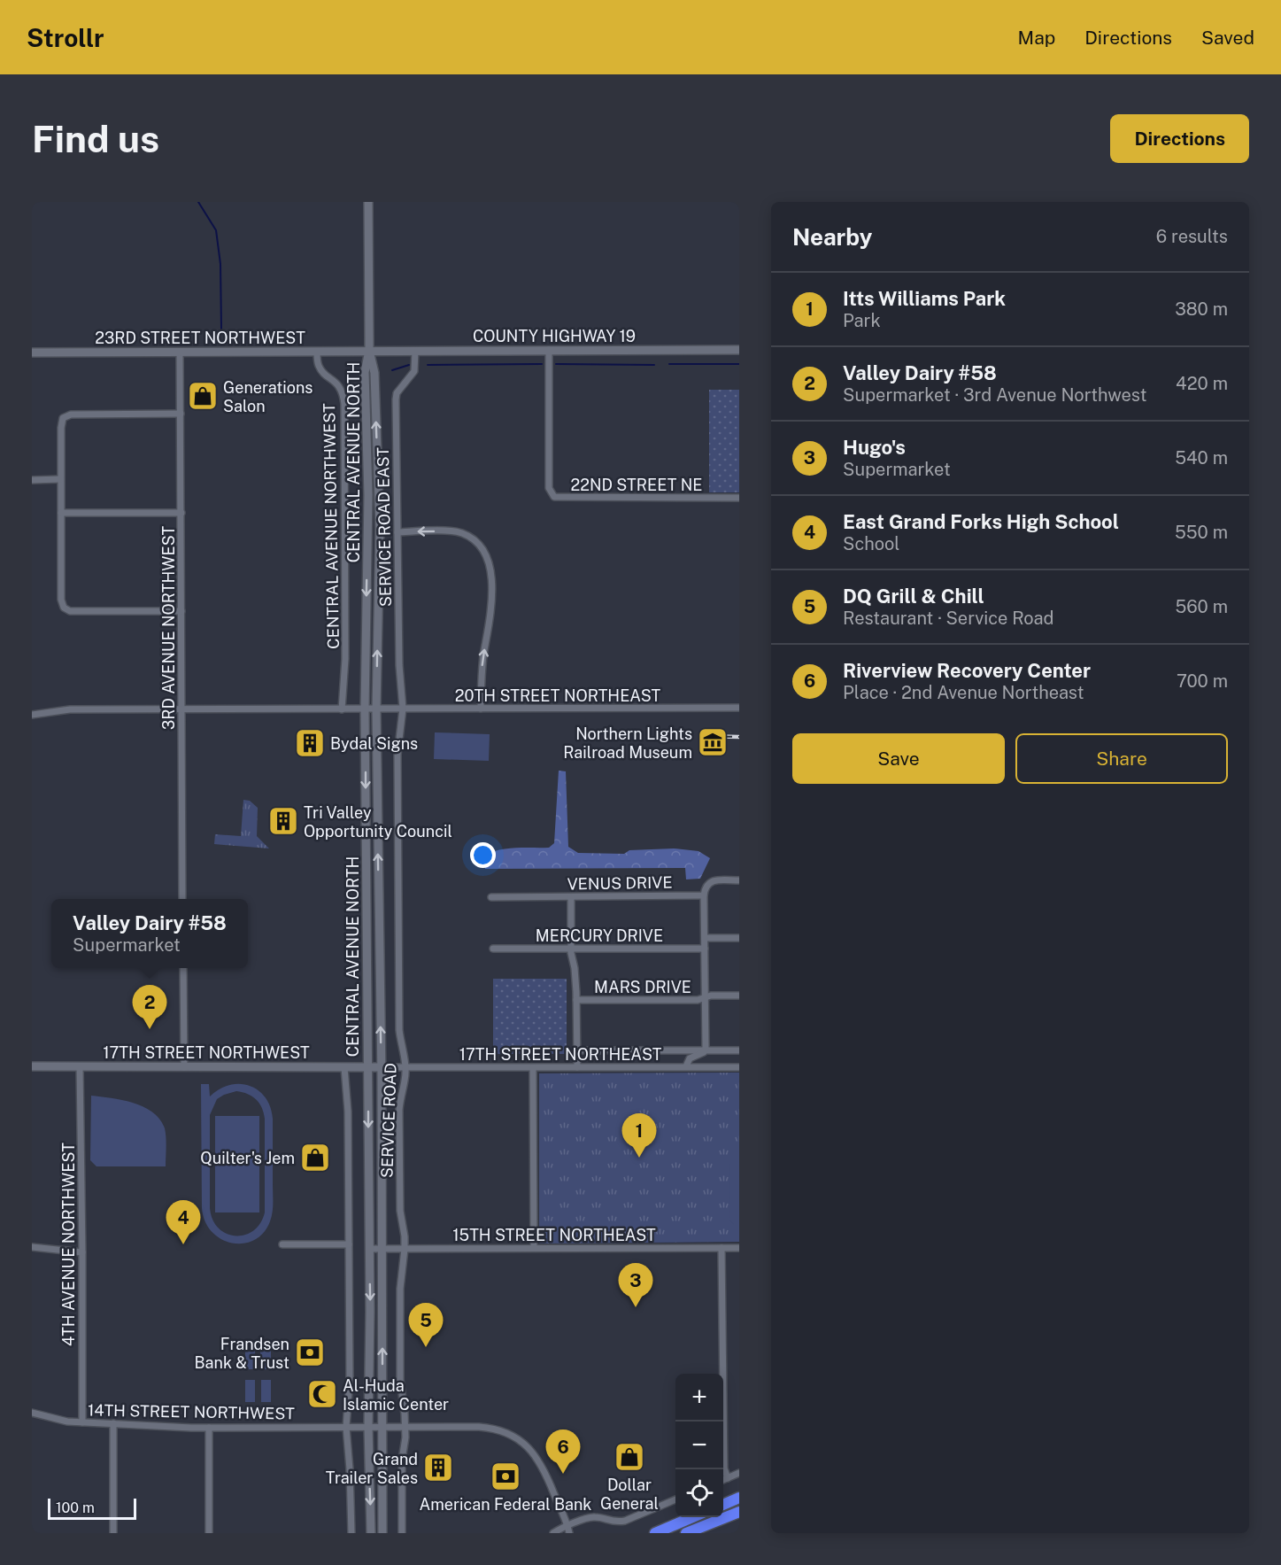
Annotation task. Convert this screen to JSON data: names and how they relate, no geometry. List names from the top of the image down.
{
  "streets": {
    "main road": [
      "COUNTY HIGHWAY 19",
      "23RD STREET NORTHWEST",
      "CENTRAL AVENUE NORTH",
      "17TH STREET NORTHWEST"
    ],
    "street": [
      "22ND STREET NE",
      "CENTRAL AVENUE NORTHWEST",
      "SERVICE ROAD EAST",
      "3RD AVENUE NORTHWEST",
      "20TH STREET NORTHEAST",
      "VENUS DRIVE",
      "MERCURY DRIVE",
      "MARS DRIVE",
      "17TH STREET NORTHEAST",
      "SERVICE ROAD",
      "15TH STREET NORTHEAST",
      "4TH AVENUE NORTHWEST",
      "14TH STREET NORTHWEST"
    ]
  },
  "crossings": [
    ["COUNTY HIGHWAY 19", "23RD STREET NORTHWEST"],
    ["COUNTY HIGHWAY 19", "CENTRAL AVENUE NORTH"],
    ["COUNTY HIGHWAY 19", "22ND STREET NE"],
    ["COUNTY HIGHWAY 19", "SERVICE ROAD EAST"],
    ["23RD STREET NORTHWEST", "CENTRAL AVENUE NORTH"],
    ["23RD STREET NORTHWEST", "CENTRAL AVENUE NORTHWEST"],
    ["23RD STREET NORTHWEST", "3RD AVENUE NORTHWEST"],
    ["CENTRAL AVENUE NORTH", "20TH STREET NORTHEAST"],
    ["CENTRAL AVENUE NORTH", "17TH STREET NORTHWEST"],
    ["CENTRAL AVENUE NORTH", "17TH STREET NORTHEAST"],
    ["CENTRAL AVENUE NORTH", "15TH STREET NORTHEAST"],
    ["CENTRAL AVENUE NORTH", "14TH STREET NORTHWEST"],
    ["CENTRAL AVENUE NORTHWEST", "20TH STREET NORTHEAST"],
    ["SERVICE ROAD EAST", "20TH STREET NORTHEAST"],
    ["SERVICE ROAD EAST", "SERVICE ROAD"],
    ["3RD AVENUE NORTHWEST", "20TH STREET NORTHEAST"],
    ["20TH STREET NORTHEAST", "SERVICE ROAD"],
    ["17TH STREET NORTHWEST", "17TH STREET NORTHEAST"],
    ["17TH STREET NORTHWEST", "4TH AVENUE NORTHWEST"],
    ["17TH STREET NORTHEAST", "SERVICE ROAD"],
    ["SERVICE ROAD", "15TH STREET NORTHEAST"],
    ["SERVICE ROAD", "14TH STREET NORTHWEST"],
    ["4TH AVENUE NORTHWEST", "14TH STREET NORTHWEST"]
  ],
  "places": {
    "shop": ["Generations Salon", "Quilter's Jem", "Dollar General"],
    "museum": ["Northern Lights Railroad Museum"],
    "building": ["Bydal Signs", "Tri Valley Opportunity Council", "Grand Trailer Sales"],
    "bank": ["Frandsen Bank & Trust", "American Federal Bank"],
    "mosque": ["Al-Huda Islamic Center"]
  },
  "scale_bar": "100 m",
  "page": {
    "header": "Strollr",
    "nav": ["Map", "Directions", "Saved"],
    "buttons": [
      "Directions",
      ["Save", "Share"]
    ],
    "title": "Find us",
    "heading": ["Nearby", "6 results"],
    "list": [
      {
        "mark": "1",
        "name": "Itts Williams Park",
        "note": "Park",
        "value": "380 m"
      },
      {
        "mark": "2",
        "name": "Valley Dairy #58",
        "note": "Supermarket · 3rd Avenue Northwest",
        "value": "420 m"
      },
      {
        "mark": "3",
        "name": "Hugo's",
        "note": "Supermarket",
        "value": "540 m"
      },
      {
        "mark": "4",
        "name": "East Grand Forks High School",
        "note": "School",
        "value": "550 m"
      },
      {
        "mark": "5",
        "name": "DQ Grill & Chill",
        "note": "Restaurant · Service Road",
        "value": "560 m"
      },
      {
        "mark": "6",
        "name": "Riverview Recovery Center",
        "note": "Place · 2nd Avenue Northeast",
        "value": "700 m"
      }
    ],
    "popup": ["Valley Dairy #58", "Supermarket"],
    "pins": [
      "2",
      "1",
      "4",
      "3",
      "5",
      "6"
    ],
    "map_buttons": ["+", "−"],
    "scale": "100 m"
  }
}
